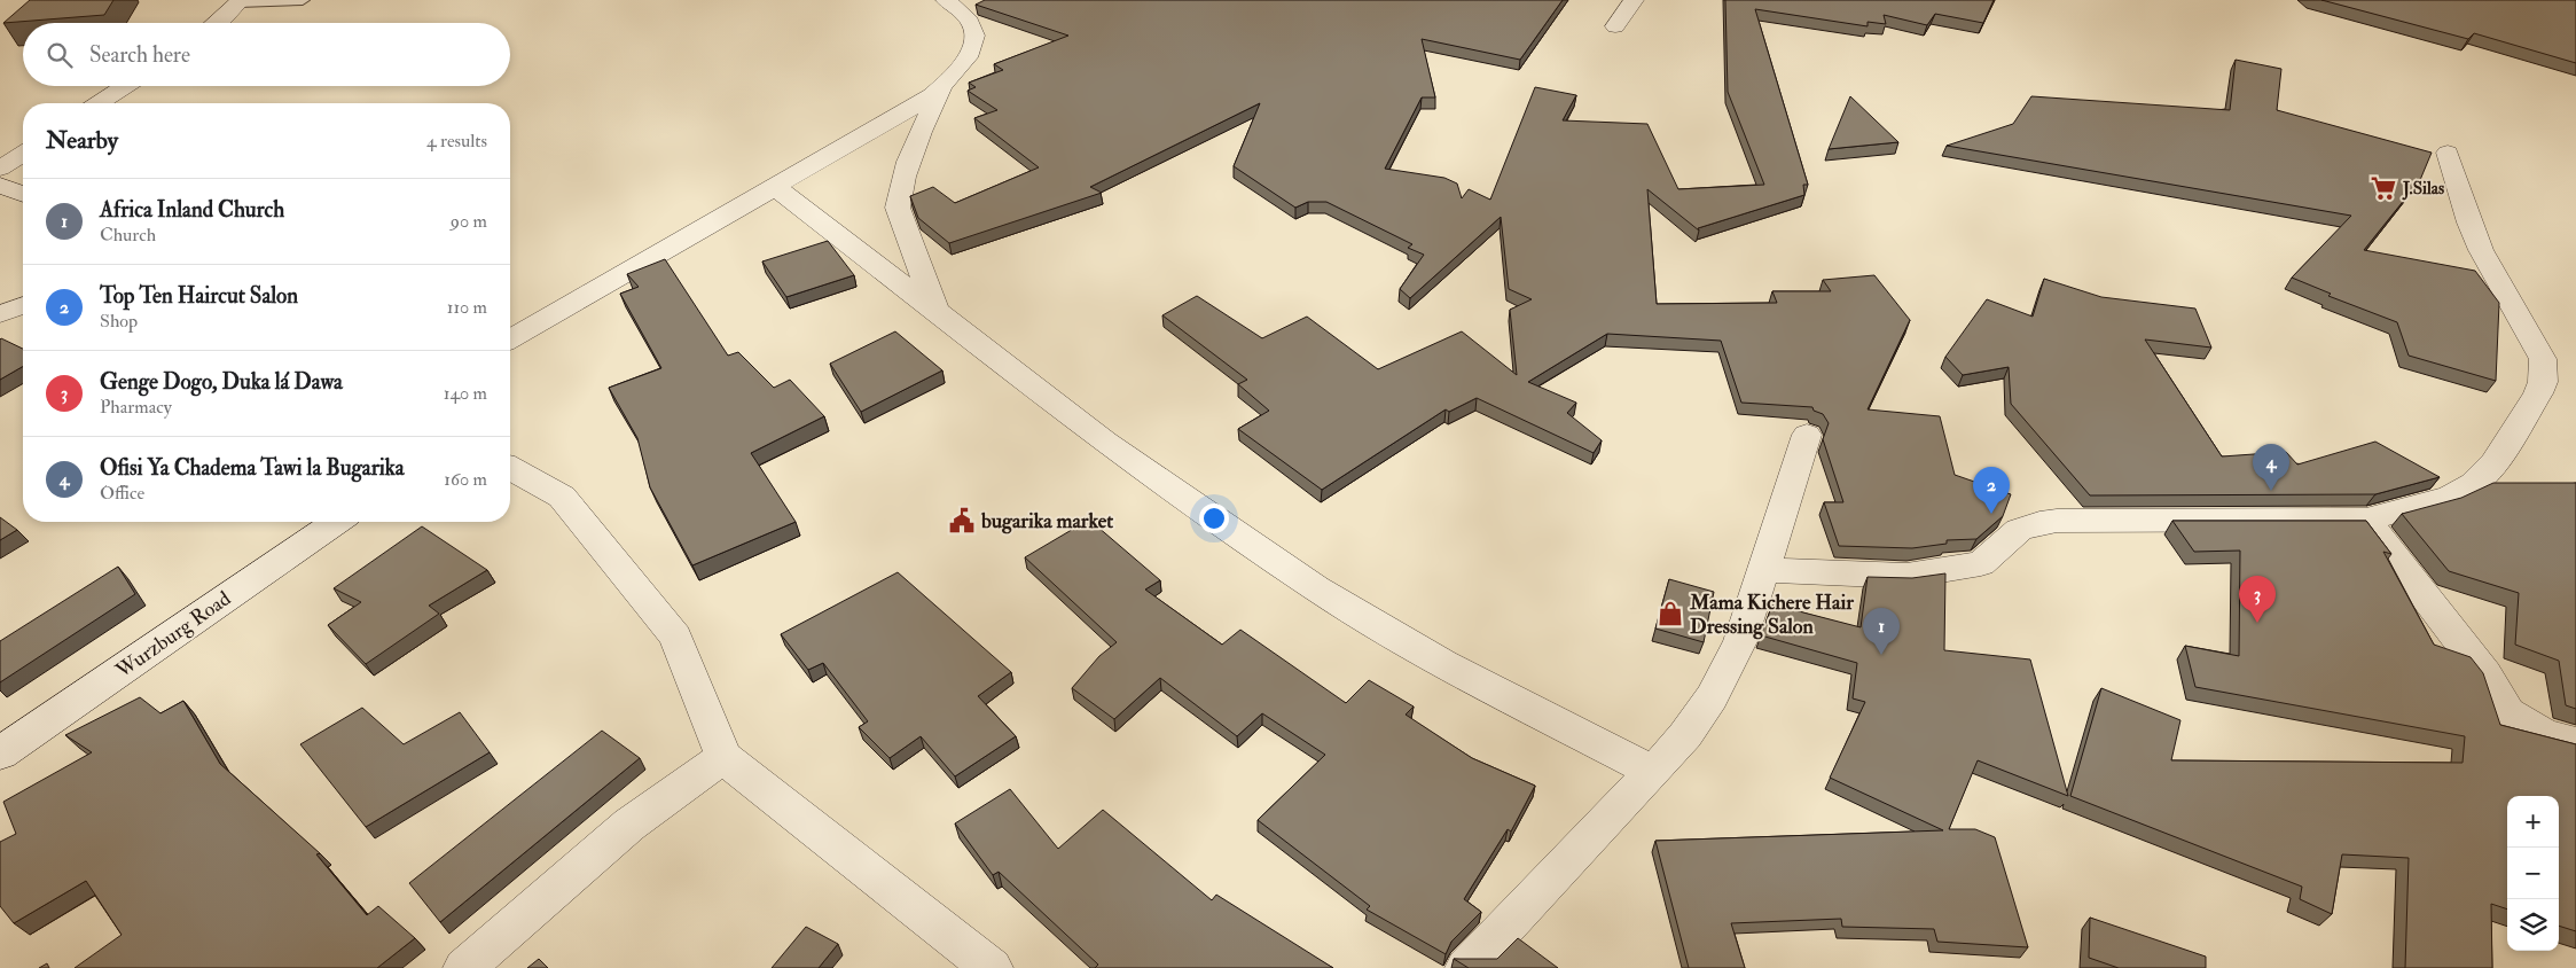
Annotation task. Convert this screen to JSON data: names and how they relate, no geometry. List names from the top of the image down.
{
  "streets": {
    "street": ["Wurzburg Road"]
  },
  "places": {
    "supermarket": ["J.Silas"],
    "public building": ["bugarika market"],
    "shop": ["Mama Kichere Hair Dressing Salon"]
  },
  "page": {
    "search": "Search here",
    "heading": ["Nearby", "4 results"],
    "list": [
      {
        "mark": "1",
        "name": "Africa Inland Church",
        "note": "Church",
        "value": "90 m"
      },
      {
        "mark": "2",
        "name": "Top Ten Haircut Salon",
        "note": "Shop",
        "value": "110 m"
      },
      {
        "mark": "3",
        "name": "Genge Dogo, Duka lá Dawa",
        "note": "Pharmacy",
        "value": "140 m"
      },
      {
        "mark": "4",
        "name": "Ofisi Ya Chadema Tawi la Bugarika",
        "note": "Office",
        "value": "160 m"
      }
    ],
    "pins": [
      "4",
      "2",
      "3",
      "1"
    ],
    "map_buttons": ["+", "−"]
  }
}
